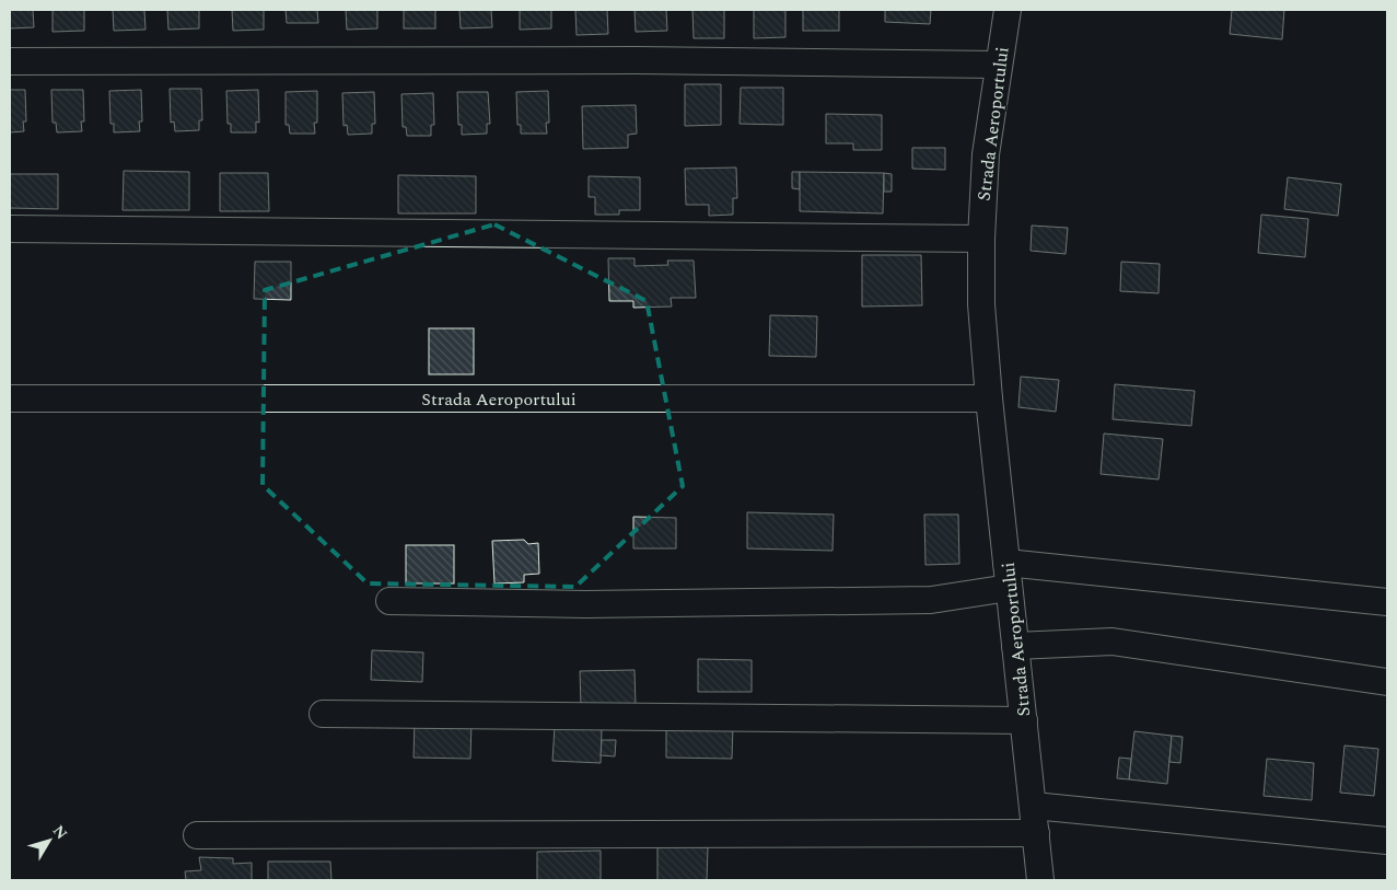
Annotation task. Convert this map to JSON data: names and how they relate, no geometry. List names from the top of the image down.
{
  "streets": {
    "street": ["Strada Aeroportului"]
  },
  "north": "top right"
}
